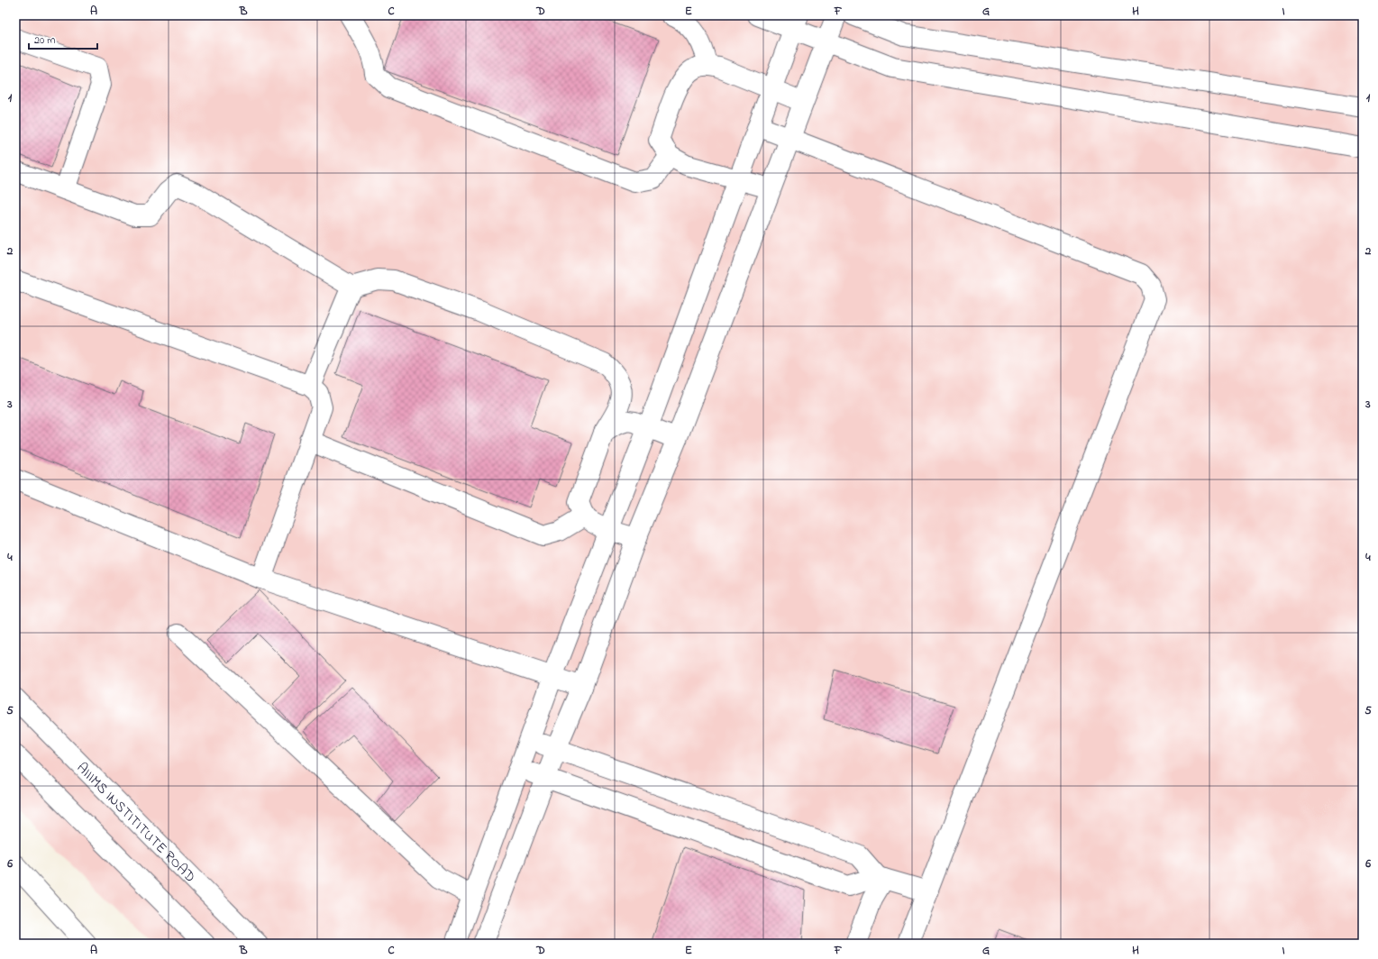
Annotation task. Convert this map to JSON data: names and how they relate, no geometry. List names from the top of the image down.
{
  "streets": {
    "street": ["AIIIMS INSTITITUTE ROAD"]
  },
  "scale_bar": "20 m",
  "grid": {
    "columns": [
      "A",
      "B",
      "C",
      "D",
      "E",
      "F",
      "G",
      "H",
      "I"
    ],
    "rows": [
      "1",
      "2",
      "3",
      "4",
      "5",
      "6"
    ]
  }
}
